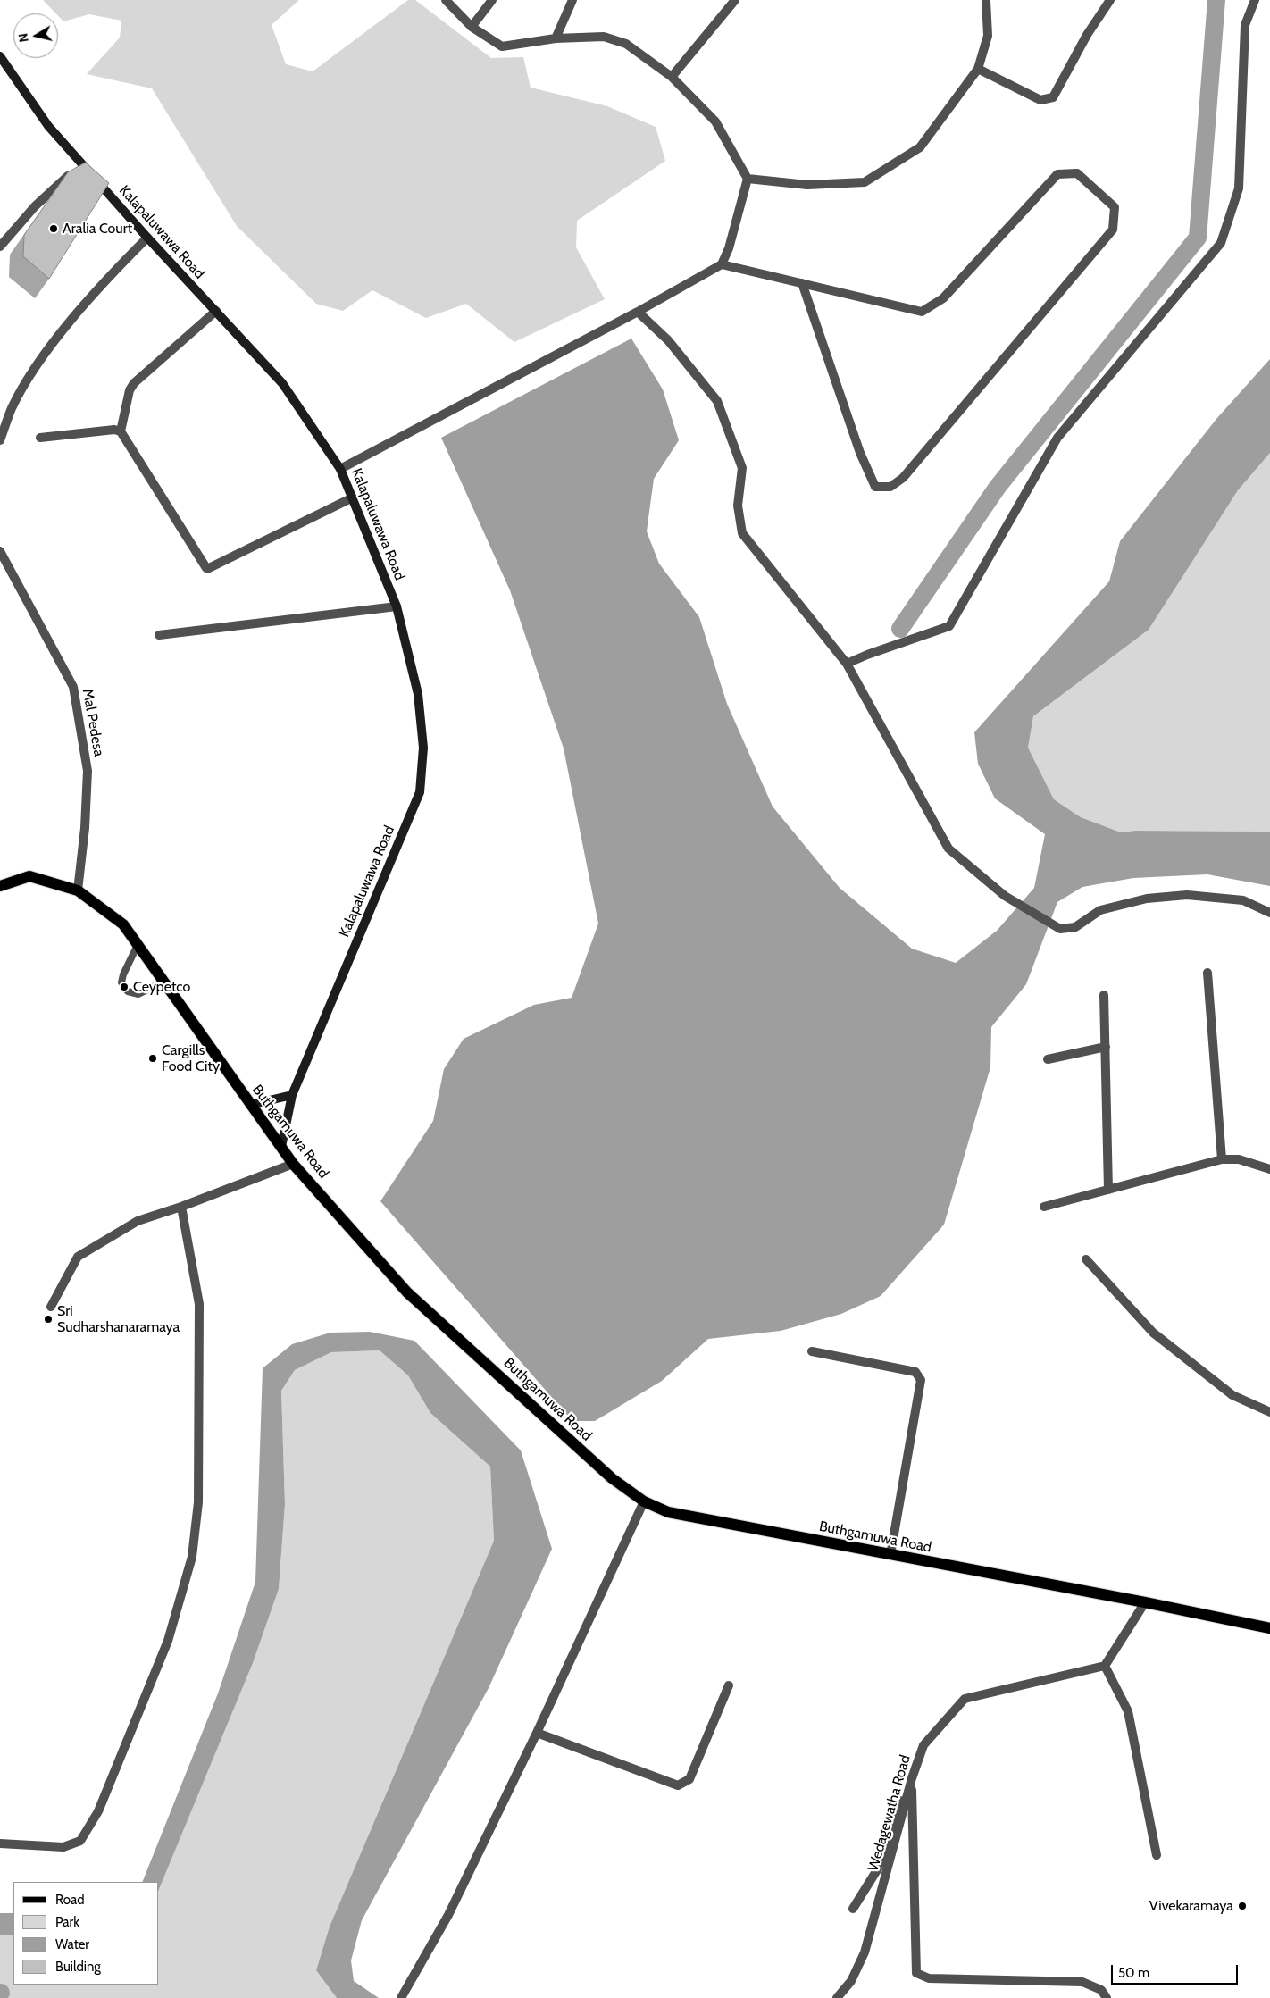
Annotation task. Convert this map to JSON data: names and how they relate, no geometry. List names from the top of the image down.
{
  "streets": {
    "main road": ["Buthgamuwa Road"],
    "street": ["Kalapaluwawa Road", "Mal Pedesa", "Wedagewatha Road"]
  },
  "crossings": [
    ["Kalapaluwawa Road", "Buthgamuwa Road"],
    ["Mal Pedesa", "Buthgamuwa Road"]
  ],
  "places": [
    "Aralia Court",
    "Ceypetco",
    "Cargills Food City",
    "Sri Sudharshanaramaya",
    "Vivekaramaya"
  ],
  "legend": [
    "Road",
    "Park",
    "Water",
    "Building"
  ],
  "scale_bar": "50 m",
  "north": "left"
}
